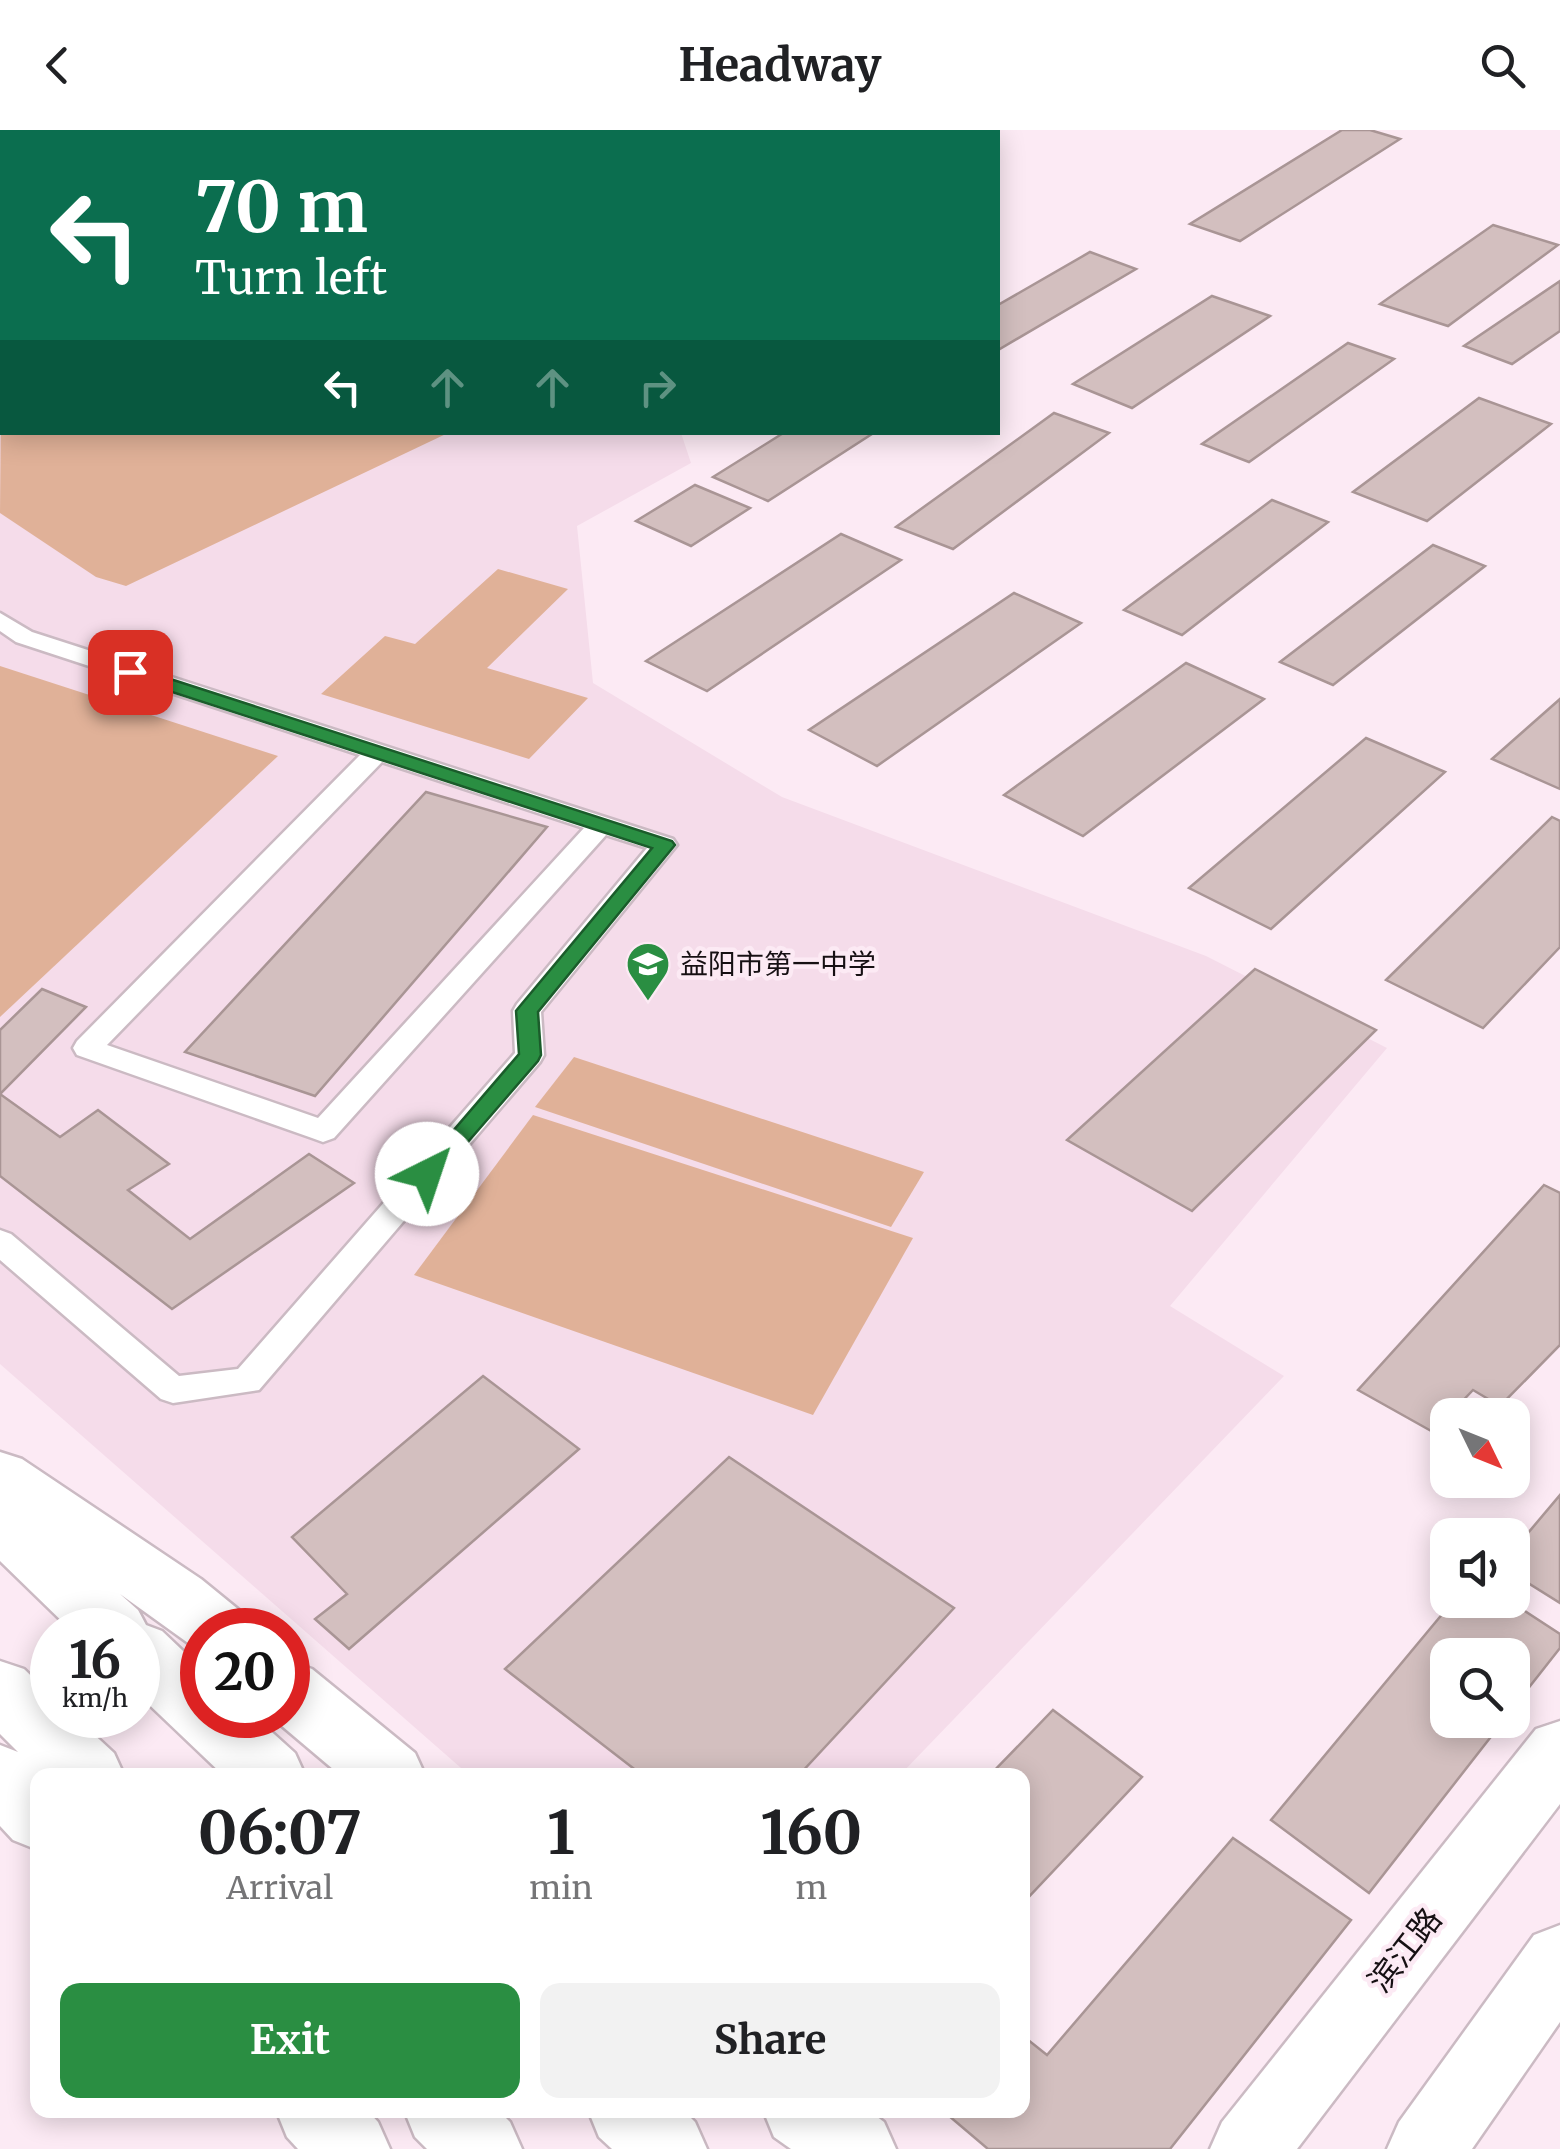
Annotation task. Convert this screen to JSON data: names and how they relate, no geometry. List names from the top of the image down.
{
  "streets": {
    "main road": ["滨江路"]
  },
  "places": {
    "school or university": ["益阳市第一中学"]
  },
  "north": "bottom right",
  "page": {
    "header": "Headway",
    "turn": ["70 m", "Turn left"],
    "speed": "16 km/h",
    "limit": "20",
    "eta": [
      "06:07",
      "Arrival",
      "1",
      "min",
      "160",
      "m"
    ],
    "buttons": ["Exit", "Share"]
  }
}
